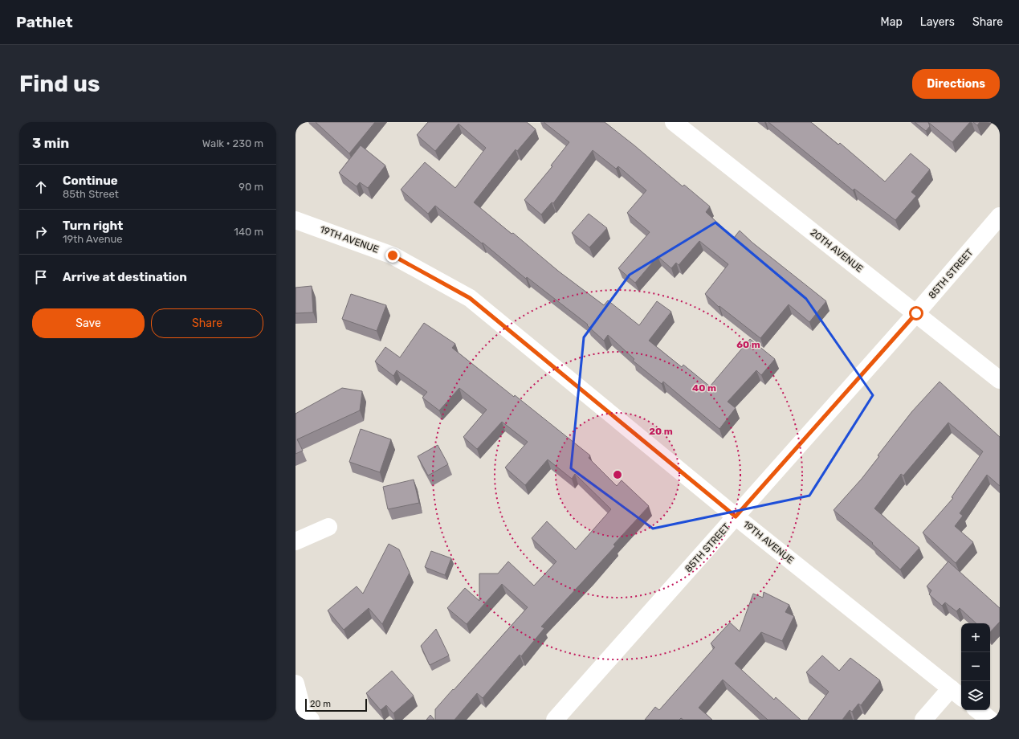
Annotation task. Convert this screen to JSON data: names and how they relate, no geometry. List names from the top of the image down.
{
  "streets": {
    "street": ["19TH AVENUE", "20TH AVENUE", "85TH STREET"]
  },
  "crossings": [
    ["19TH AVENUE", "85TH STREET"],
    ["20TH AVENUE", "85TH STREET"]
  ],
  "scale_bar": "20 m",
  "page": {
    "header": "Pathlet",
    "nav": ["Map", "Layers", "Share"],
    "buttons": [
      "Directions",
      ["Save", "Share"]
    ],
    "title": "Find us",
    "heading": ["3 min", "Walk · 230 m"],
    "list": [
      ["Continue", "85th Street", "90 m"],
      ["Turn right", "19th Avenue", "140 m"],
      "Arrive at destination"
    ],
    "map_buttons": ["+", "−"],
    "scale": "20 m"
  },
  "rings": ["60 m", "40 m", "20 m"]
}
